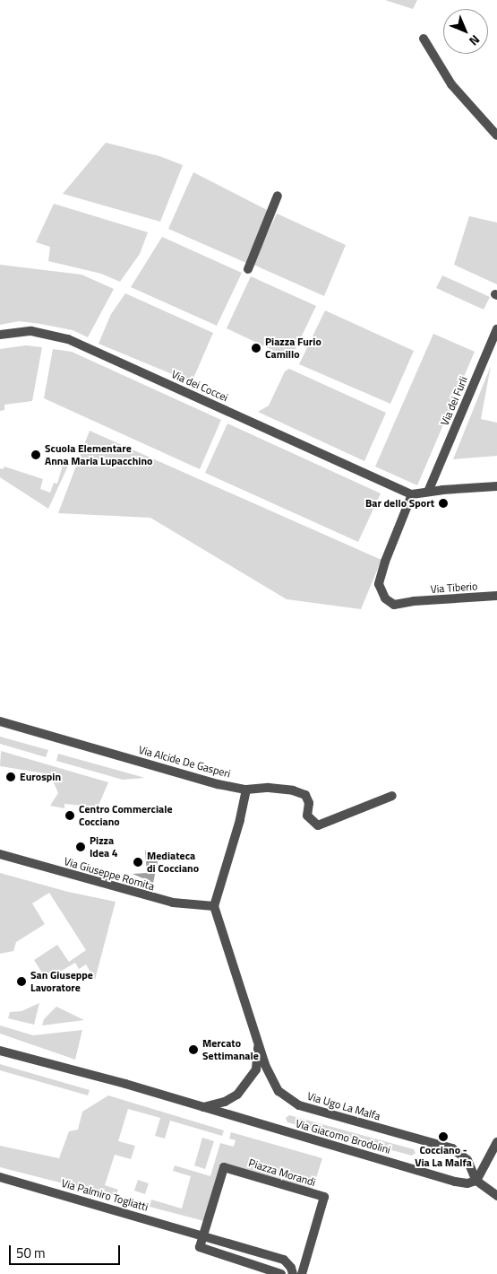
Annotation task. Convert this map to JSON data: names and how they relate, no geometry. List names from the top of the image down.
{
  "streets": {
    "street": [
      "Via dei Coccei",
      "Via dei Furli",
      "Via Tiberio",
      "Via Alcide De Gasperi",
      "Via Giuseppe Romita",
      "Via Ugo La Malfa",
      "Via Giacomo Brodolini",
      "Piazza Morandi",
      "Via Palmiro Togliatti"
    ]
  },
  "crossings": [
    ["Via dei Coccei", "Via Tiberio"],
    ["Via Giuseppe Romita", "Via Ugo La Malfa"],
    ["Via Ugo La Malfa", "Via Giacomo Brodolini"],
    ["Piazza Morandi", "Via Palmiro Togliatti"]
  ],
  "places": [
    "Piazza Furio Camillo",
    "Scuola Elementare Anna Maria Lupacchino",
    "Bar dello Sport",
    "Eurospin",
    "Centro Commerciale Cocciano",
    "Pizza Idea 4",
    "Mediateca di Cocciano",
    "San Giuseppe Lavoratore",
    "Mercato Settimanale",
    "Cocciano - Via La Malfa"
  ],
  "scale_bar": "50 m",
  "north": "bottom right"
}
